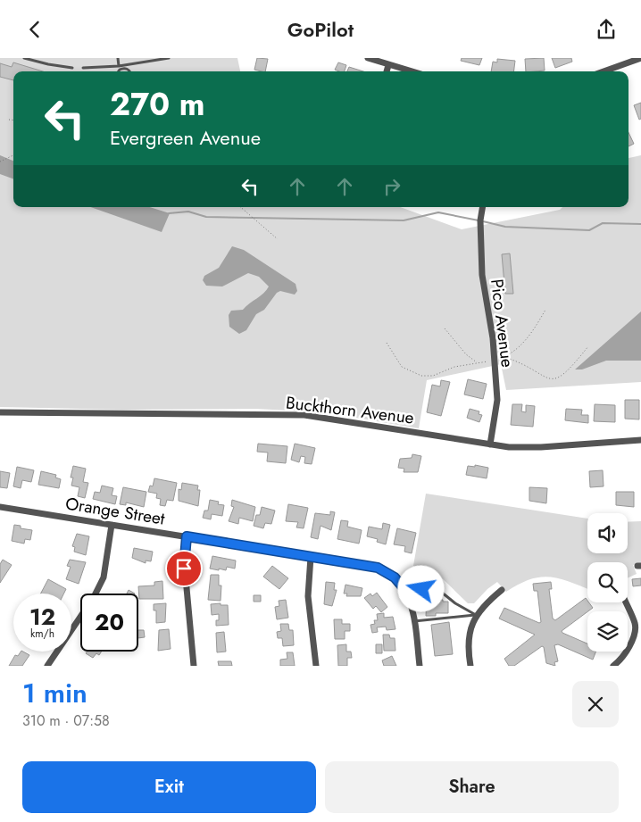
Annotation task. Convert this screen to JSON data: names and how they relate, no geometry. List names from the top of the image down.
{
  "streets": {
    "street": ["Pico Avenue", "Buckthorn Avenue", "Orange Street"]
  },
  "crossings": [
    ["Pico Avenue", "Buckthorn Avenue"]
  ],
  "page": {
    "header": "GoPilot",
    "turn": ["270 m", "Evergreen Avenue"],
    "speed": "12 km/h",
    "limit": "20",
    "heading": ["1 min", "310 m · 07:58"],
    "buttons": ["Exit", "Share"]
  }
}
